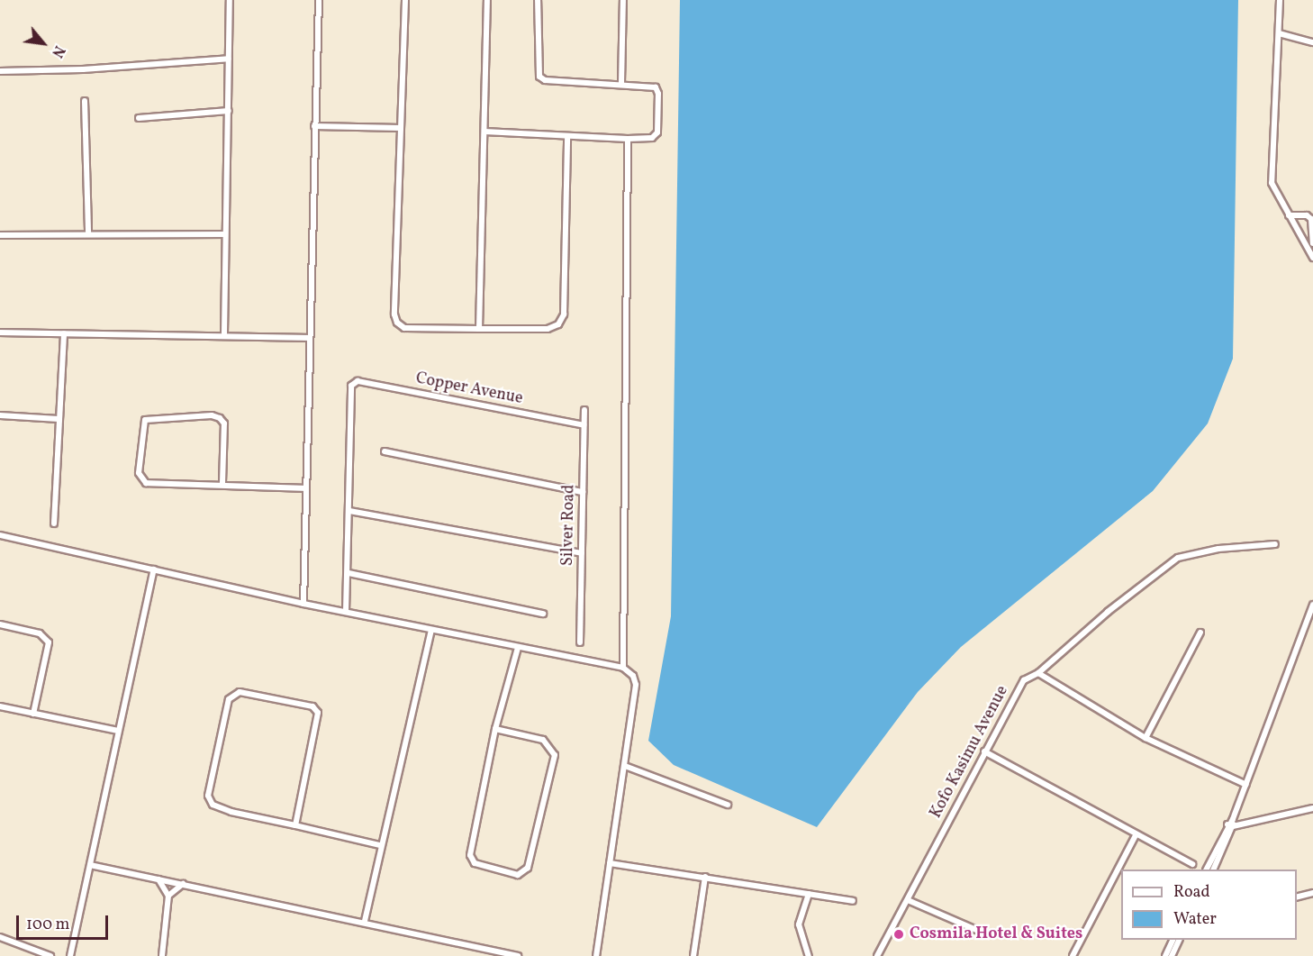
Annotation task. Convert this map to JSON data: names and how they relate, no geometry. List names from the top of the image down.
{
  "streets": {
    "street": ["Copper Avenue", "Silver Road", "Kofo Kasimu Avenue"]
  },
  "crossings": [
    ["Copper Avenue", "Silver Road"]
  ],
  "places": ["Cosmila Hotel & Suites"],
  "legend": ["Road", "Water"],
  "scale_bar": "100 m",
  "north": "bottom right"
}
